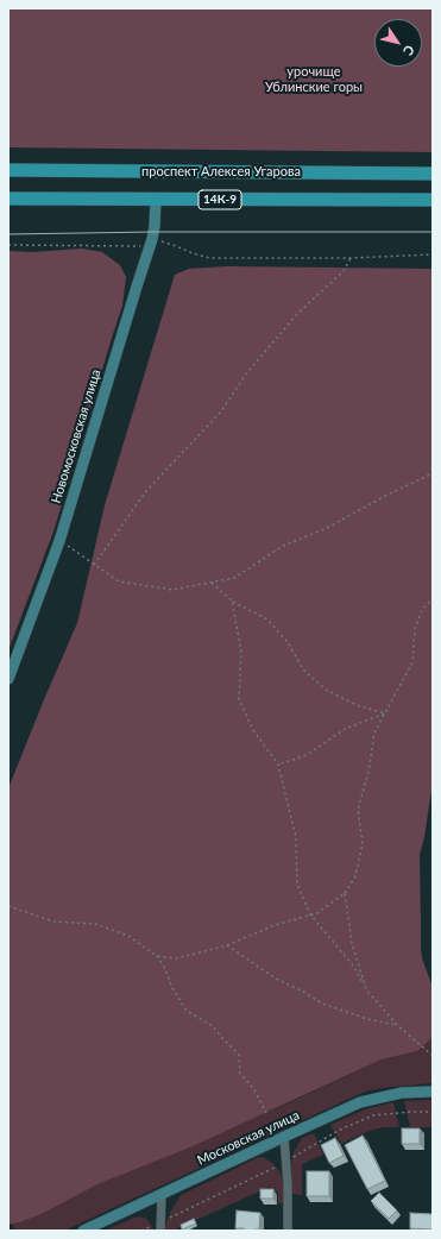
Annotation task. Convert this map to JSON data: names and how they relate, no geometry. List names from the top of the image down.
{
  "streets": {
    "main road": ["проспект Алексея Угарова", "14К-9"],
    "street": ["Новомосковская улица", "Московская улица"]
  },
  "crossings": [
    ["14К-9", "Новомосковская улица"]
  ],
  "parks": ["урочище Ублинские горы"],
  "north": "bottom right"
}
